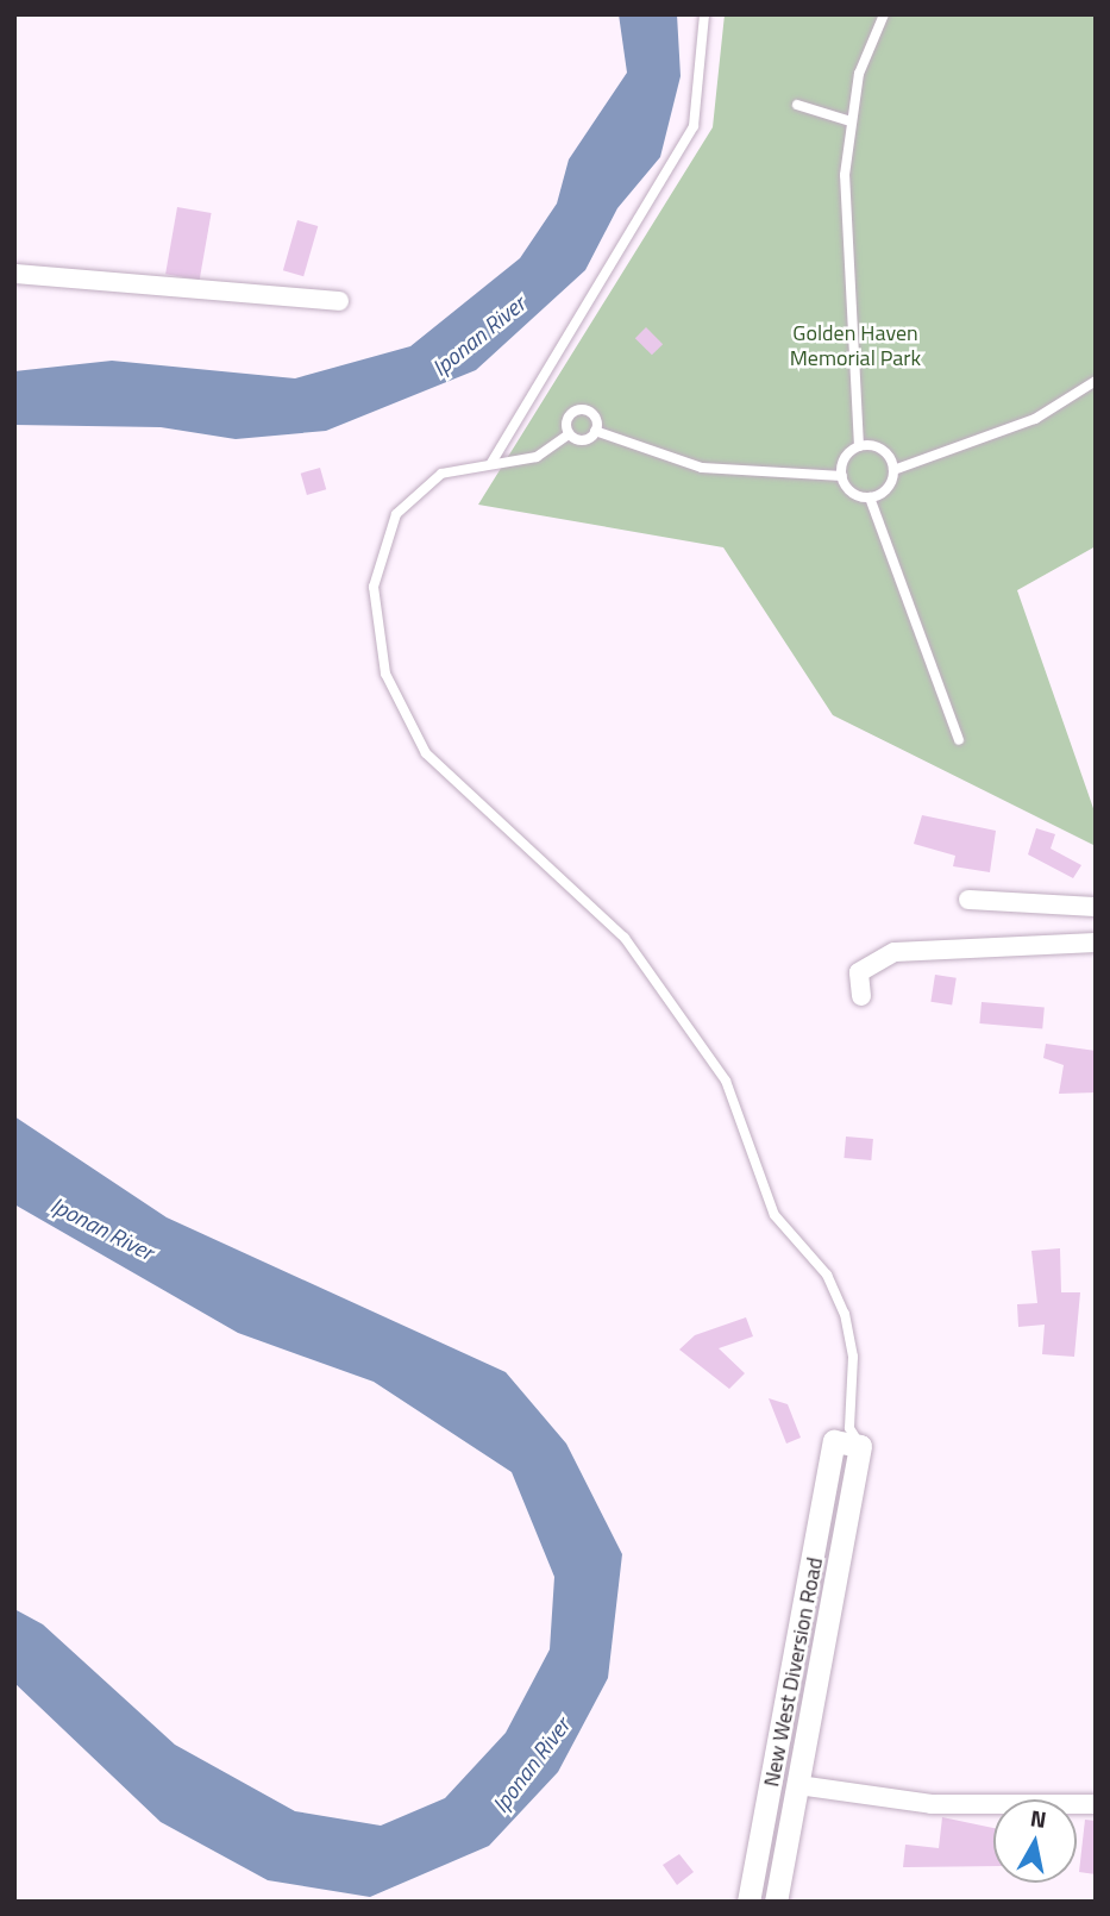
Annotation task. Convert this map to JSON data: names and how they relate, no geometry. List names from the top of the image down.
{
  "streets": {
    "street": ["New West Diversion Road"]
  },
  "water": ["Iponan River"],
  "parks": ["Golden Haven Memorial Park"],
  "north": "top"
}
